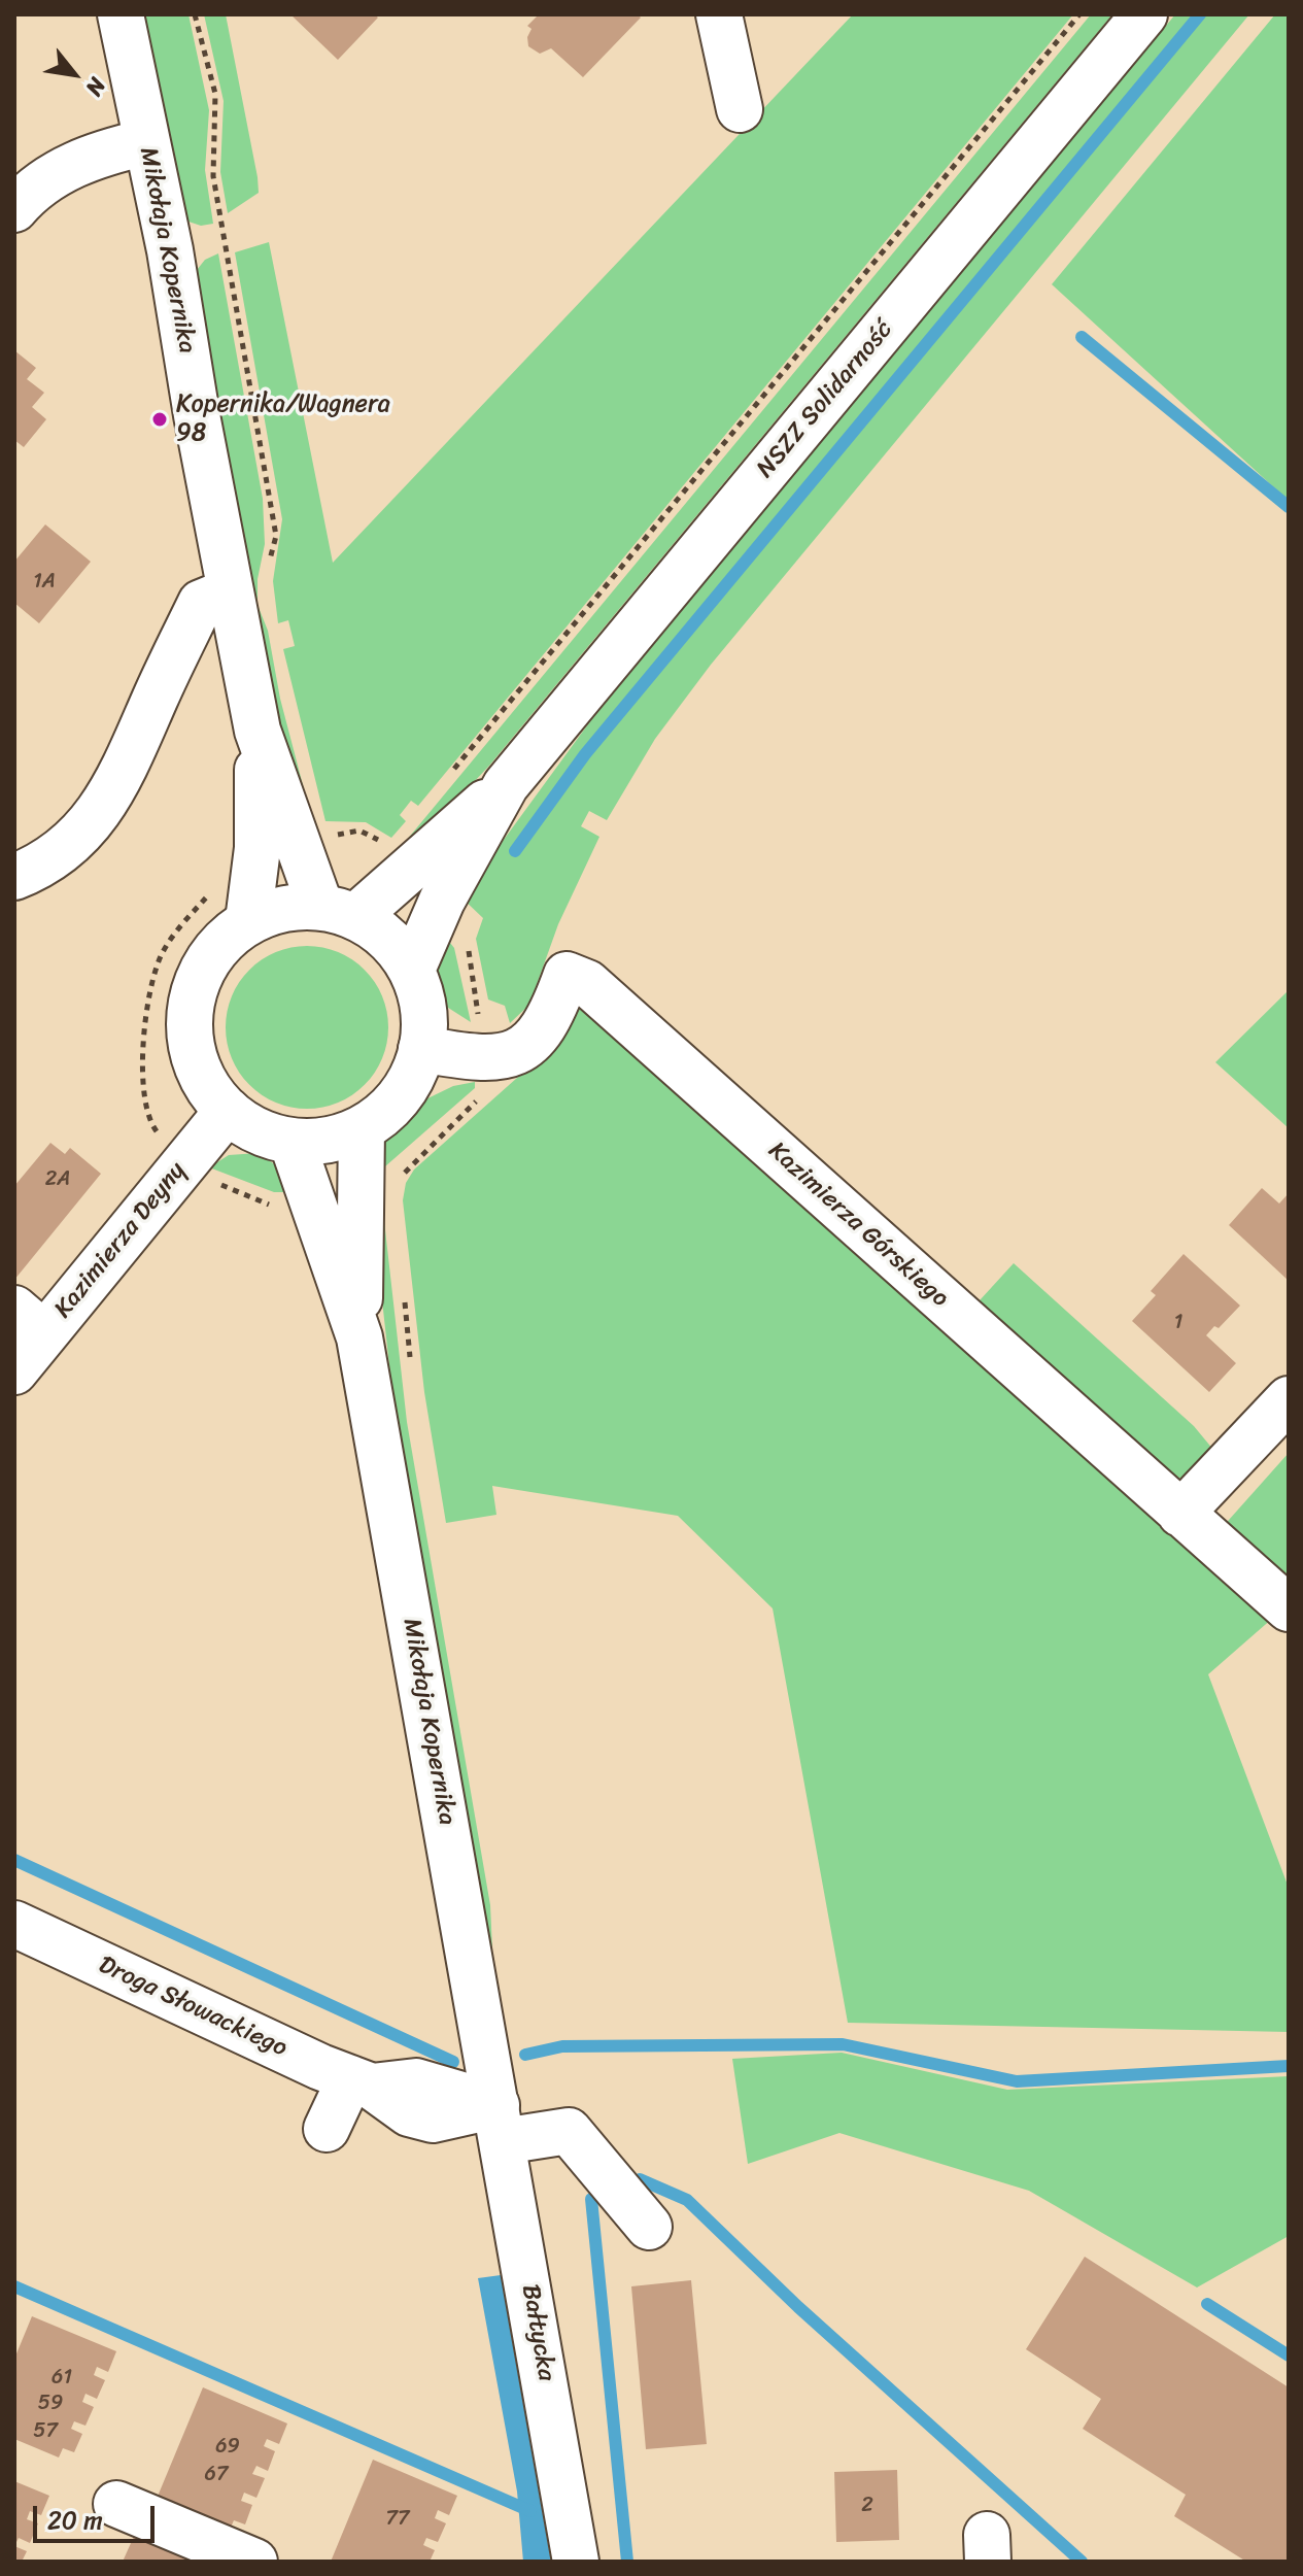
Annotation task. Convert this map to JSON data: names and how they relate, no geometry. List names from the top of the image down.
{
  "streets": {
    "main road": [
      "Mikołaja Kopernika",
      "NSZZ Solidarność",
      "Kazimierza Górskiego",
      "Kazimierza Deyny",
      "Droga Słowackiego",
      "Bałtycka"
    ]
  },
  "crossings": [
    ["Mikołaja Kopernika", "NSZZ Solidarność"],
    ["Mikołaja Kopernika", "Kazimierza Górskiego"],
    ["Mikołaja Kopernika", "Kazimierza Deyny"],
    ["Mikołaja Kopernika", "Bałtycka"],
    ["NSZZ Solidarność", "Kazimierza Górskiego"],
    ["NSZZ Solidarność", "Kazimierza Deyny"],
    ["Kazimierza Górskiego", "Kazimierza Deyny"]
  ],
  "places": ["Kopernika/Wagnera 98"],
  "house_numbers": [
    "1A",
    "2A",
    "1",
    "61",
    "59",
    "57",
    "69",
    "67",
    "2",
    "77"
  ],
  "scale_bar": "20 m",
  "north": "bottom right"
}
